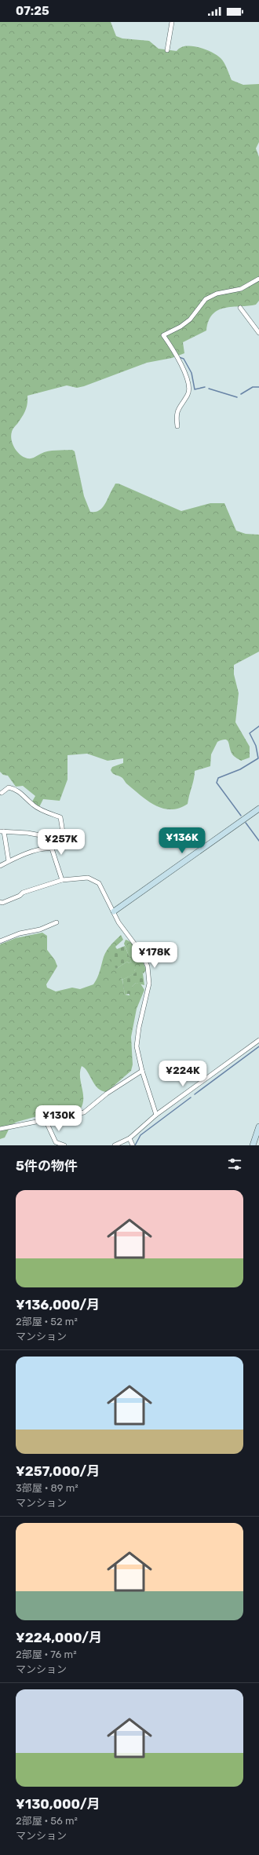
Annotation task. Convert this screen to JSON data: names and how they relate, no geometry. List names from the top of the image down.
{
  "page": {
    "status": "07:25",
    "price": [
      "¥136K",
      "¥257K",
      "¥178K",
      "¥224K",
      "¥130K"
    ],
    "heading": "5件の物件",
    "list": [
      {
        "name": "¥136,000/月",
        "note": "2部屋 · 52 m² · マンション"
      },
      {
        "name": "¥257,000/月",
        "note": "3部屋 · 89 m² · マンション"
      },
      {
        "name": "¥224,000/月",
        "note": "2部屋 · 76 m² · マンション"
      },
      {
        "name": "¥130,000/月",
        "note": "2部屋 · 56 m² · マンション"
      }
    ]
  }
}
